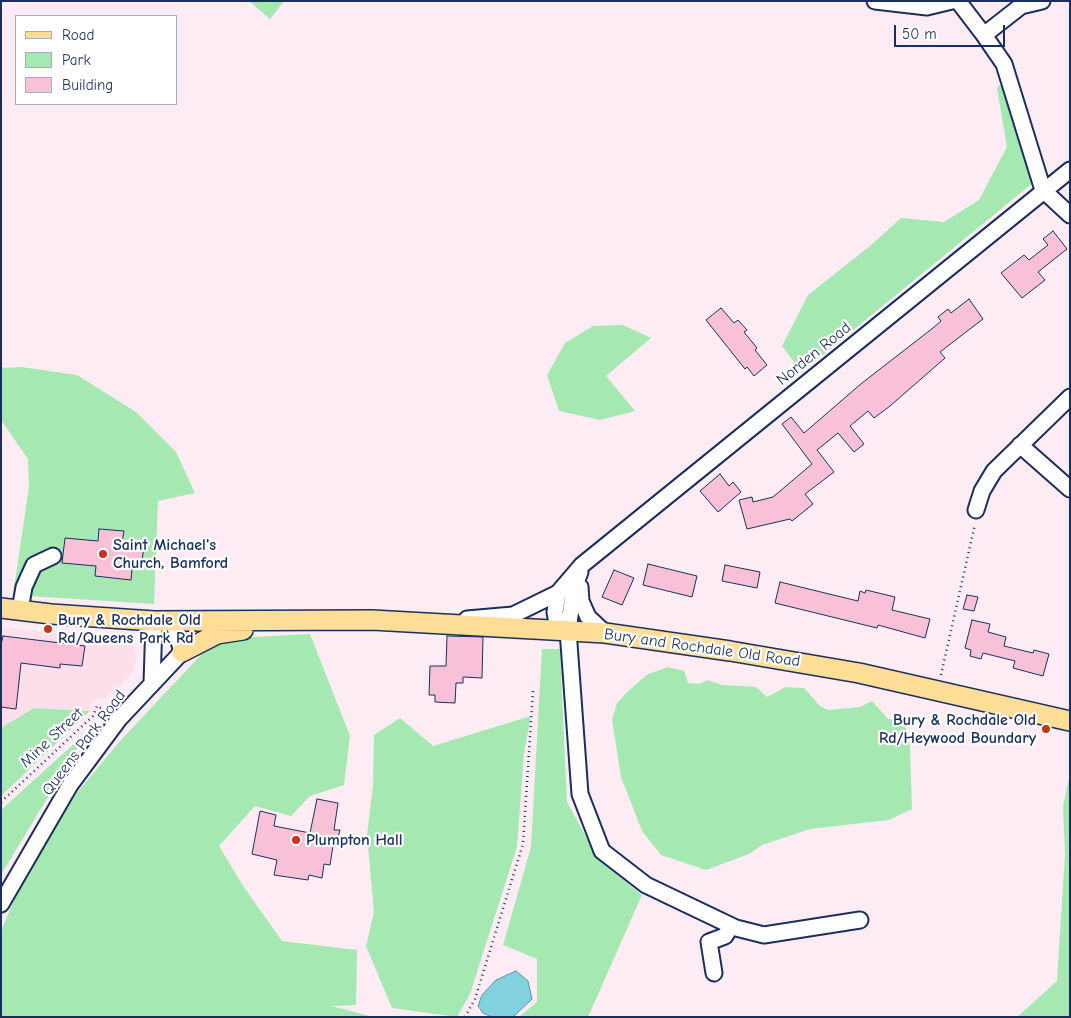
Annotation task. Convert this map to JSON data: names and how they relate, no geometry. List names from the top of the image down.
{
  "streets": {
    "main road": ["Bury and Rochdale Old Road"],
    "street": ["Norden Road", "Queens Park Road"],
    "path": ["Mine Street"]
  },
  "crossings": [
    ["Bury and Rochdale Old Road", "Queens Park Road"],
    ["Mine Street", "Queens Park Road"]
  ],
  "places": [
    "Saint Michael's Church, Bamford",
    "Bury & Rochdale Old Rd/Queens Park Rd",
    "Bury & Rochdale Old Rd/Heywood Boundary",
    "Plumpton Hall"
  ],
  "legend": ["Road", "Park", "Building"],
  "scale_bar": "50 m"
}
